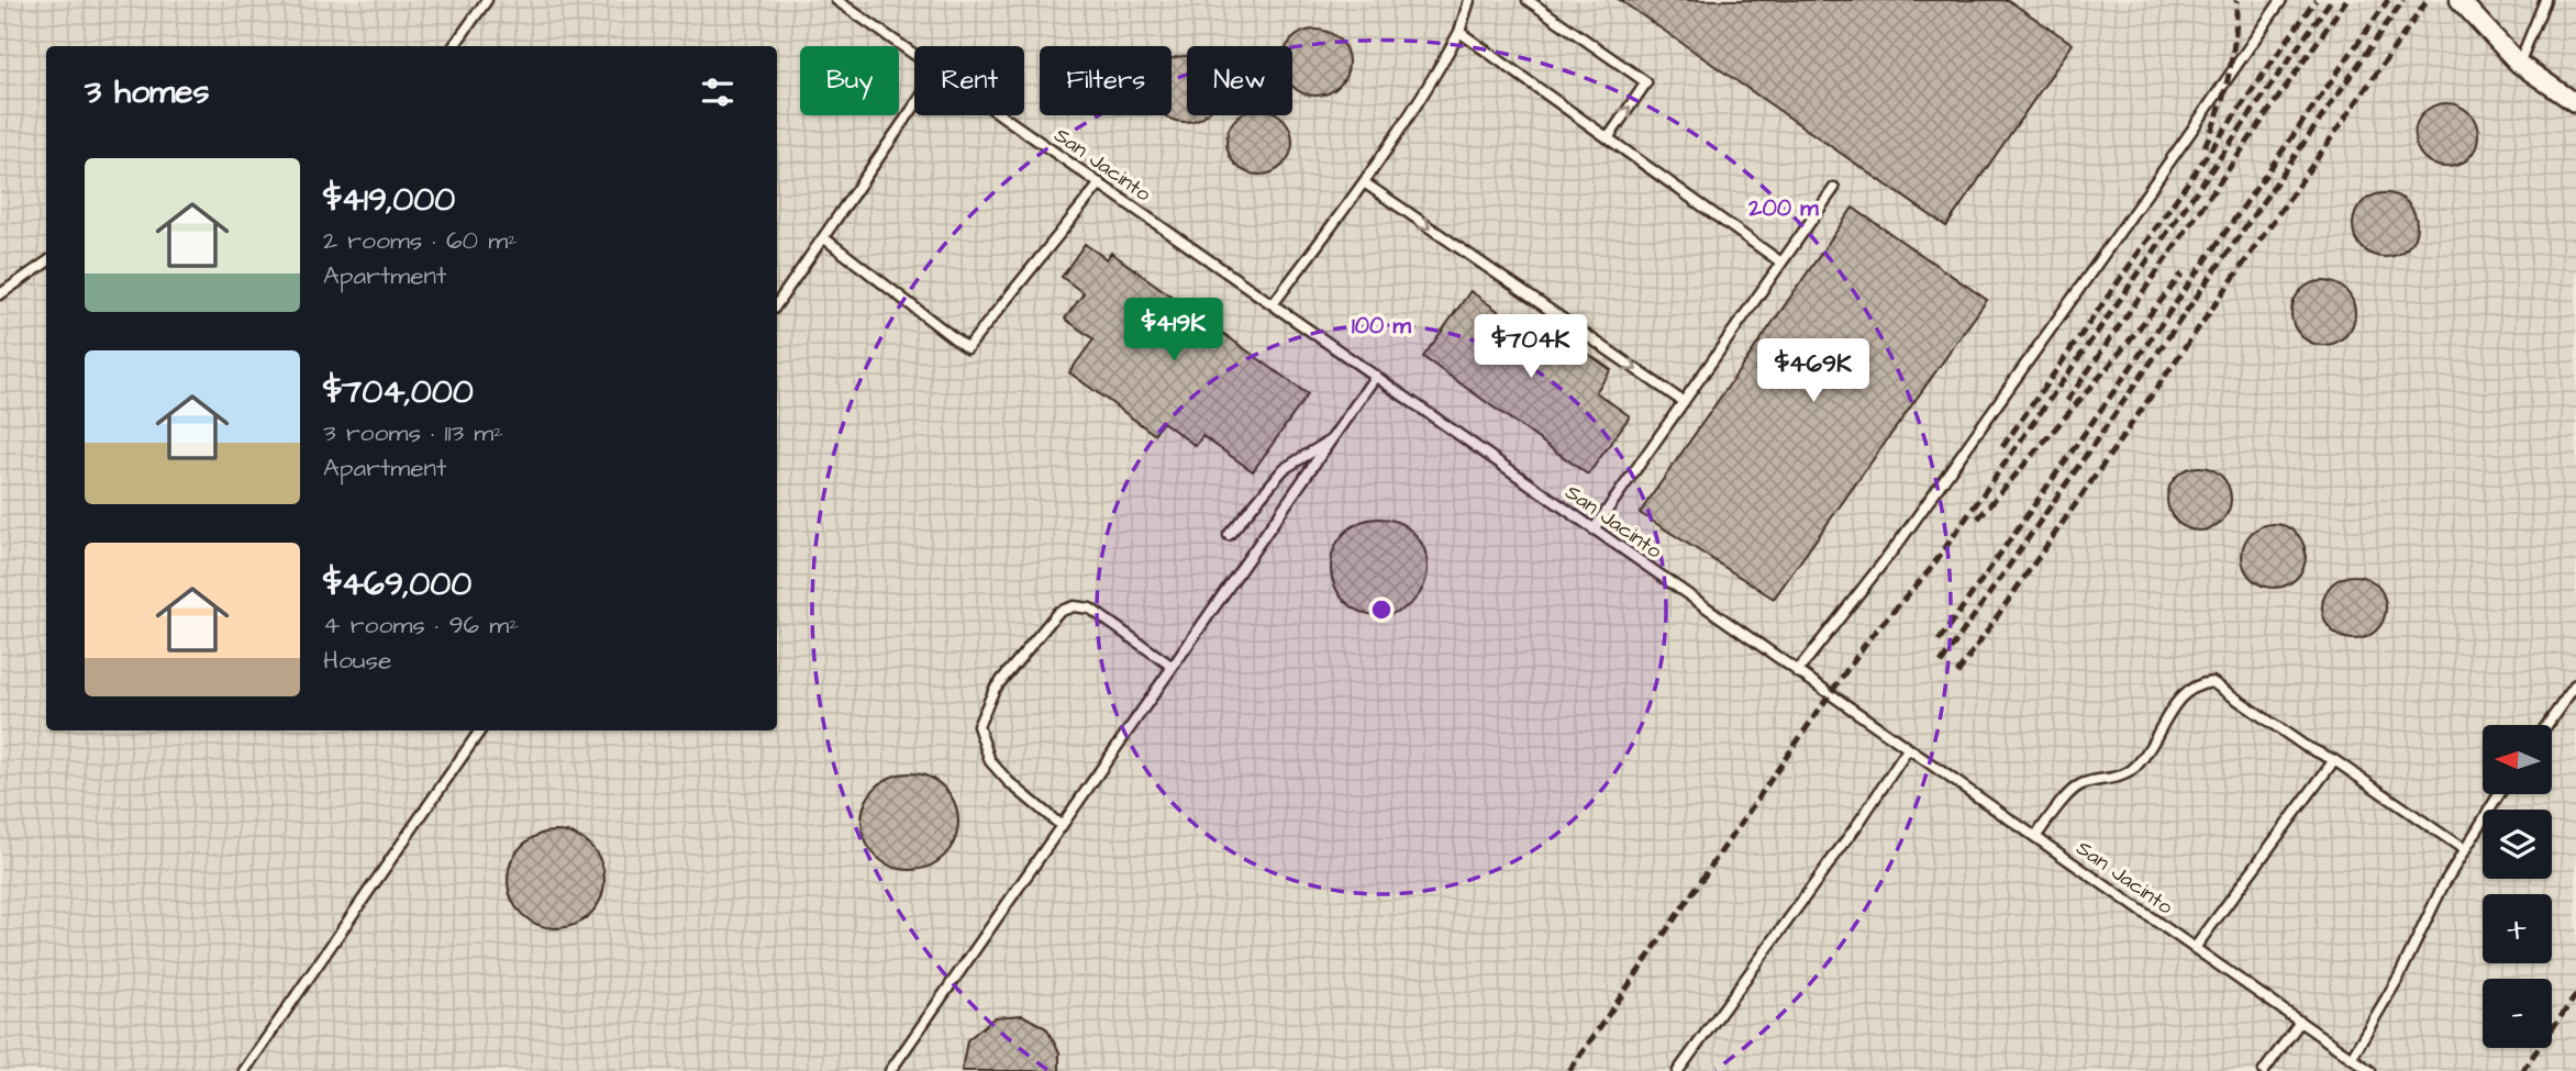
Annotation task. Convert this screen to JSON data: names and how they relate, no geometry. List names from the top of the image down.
{
  "streets": {
    "lane": ["San Jacinto"]
  },
  "north": "left",
  "page": {
    "chip": [
      "Buy",
      "Rent",
      "Filters",
      "New"
    ],
    "heading": "3 homes",
    "list": [
      {
        "name": "$419,000",
        "note": "2 rooms · 60 m² · Apartment"
      },
      {
        "name": "$704,000",
        "note": "3 rooms · 113 m² · Apartment"
      },
      {
        "name": "$469,000",
        "note": "4 rooms · 96 m² · House"
      }
    ],
    "price": ["$419K", "$704K", "$469K"],
    "map_buttons": ["+", "−"]
  },
  "rings": ["200 m", "100 m"]
}
